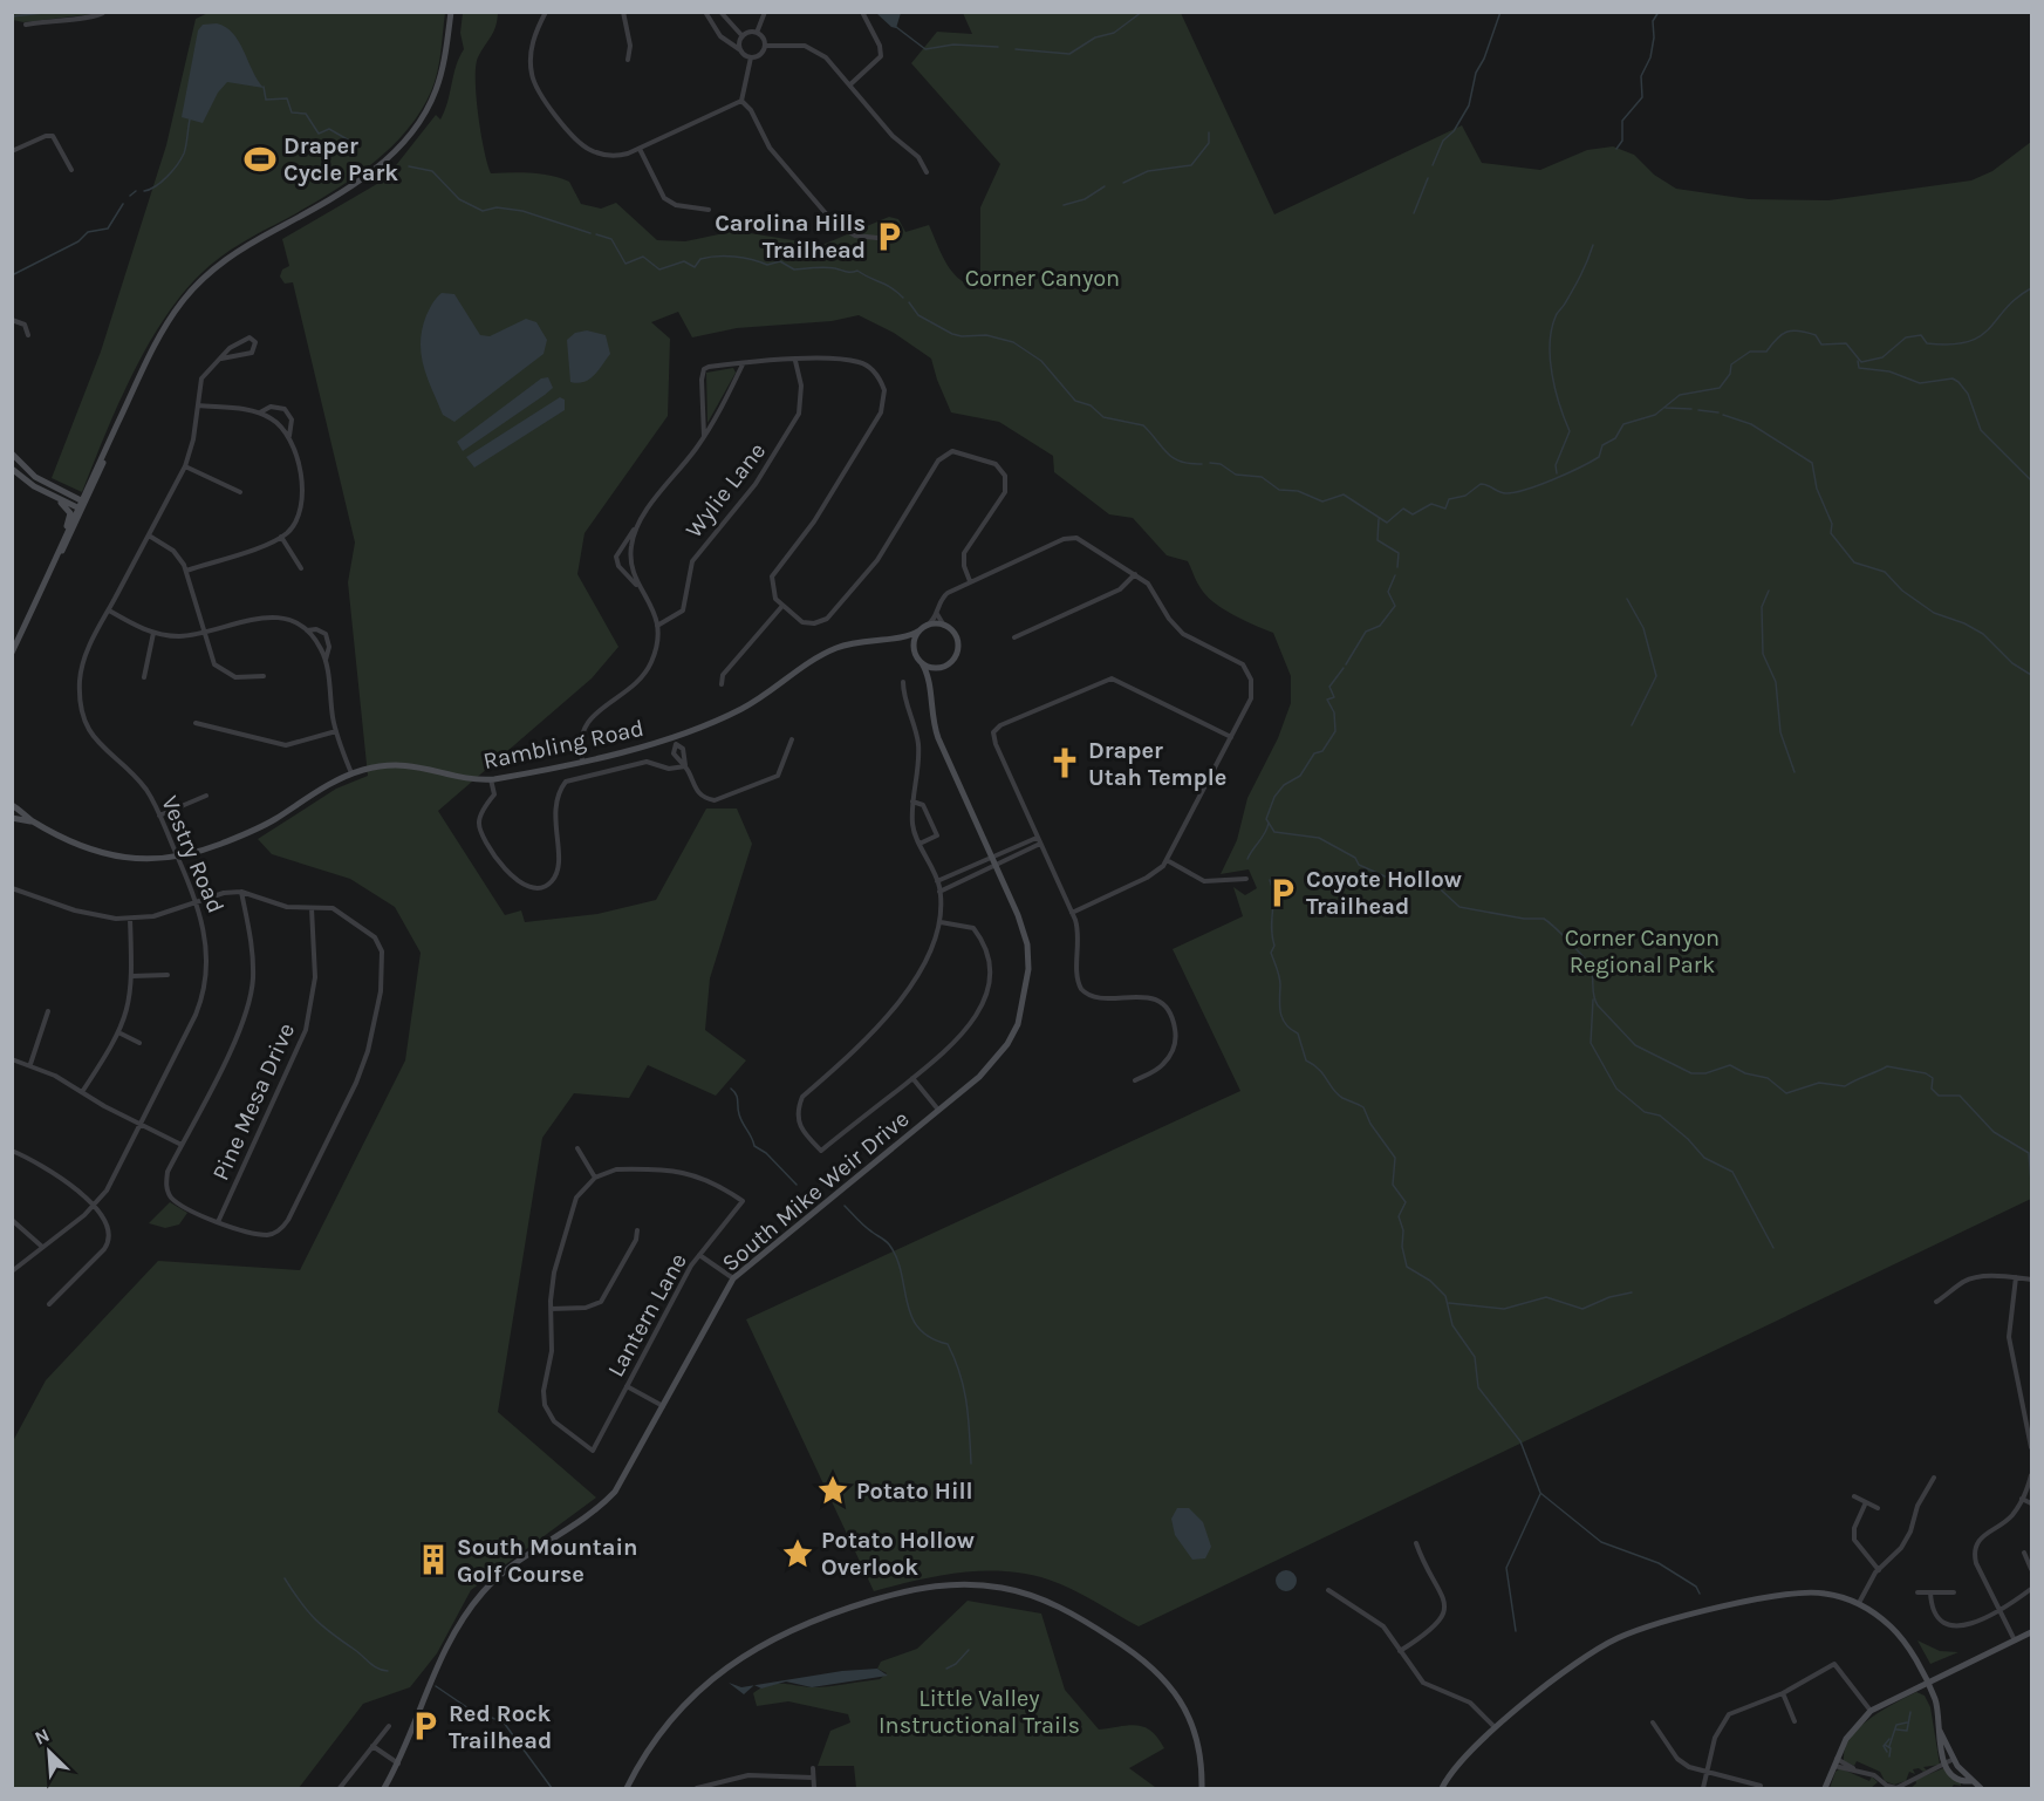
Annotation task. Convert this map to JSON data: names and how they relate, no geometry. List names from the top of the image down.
{
  "streets": {
    "street": [
      "Wylie Lane",
      "Rambling Road",
      "Vestry Road",
      "Pine Mesa Drive",
      "South Mike Weir Drive",
      "Lantern Lane"
    ]
  },
  "crossings": [
    ["Rambling Road", "Vestry Road"],
    ["Rambling Road", "South Mike Weir Drive"]
  ],
  "parks": ["Corner Canyon", "Corner Canyon Regional Park", "Little Valley Instructional Trails"],
  "places": {
    "sports": ["Draper Cycle Park"],
    "parking": ["Carolina Hills Trailhead", "Coyote Hollow Trailhead", "Red Rock Trailhead"],
    "church": ["Draper Utah Temple"],
    "place": ["Potato Hill", "Potato Hollow Overlook"],
    "building": ["South Mountain Golf Course"]
  },
  "north": "top left"
}
